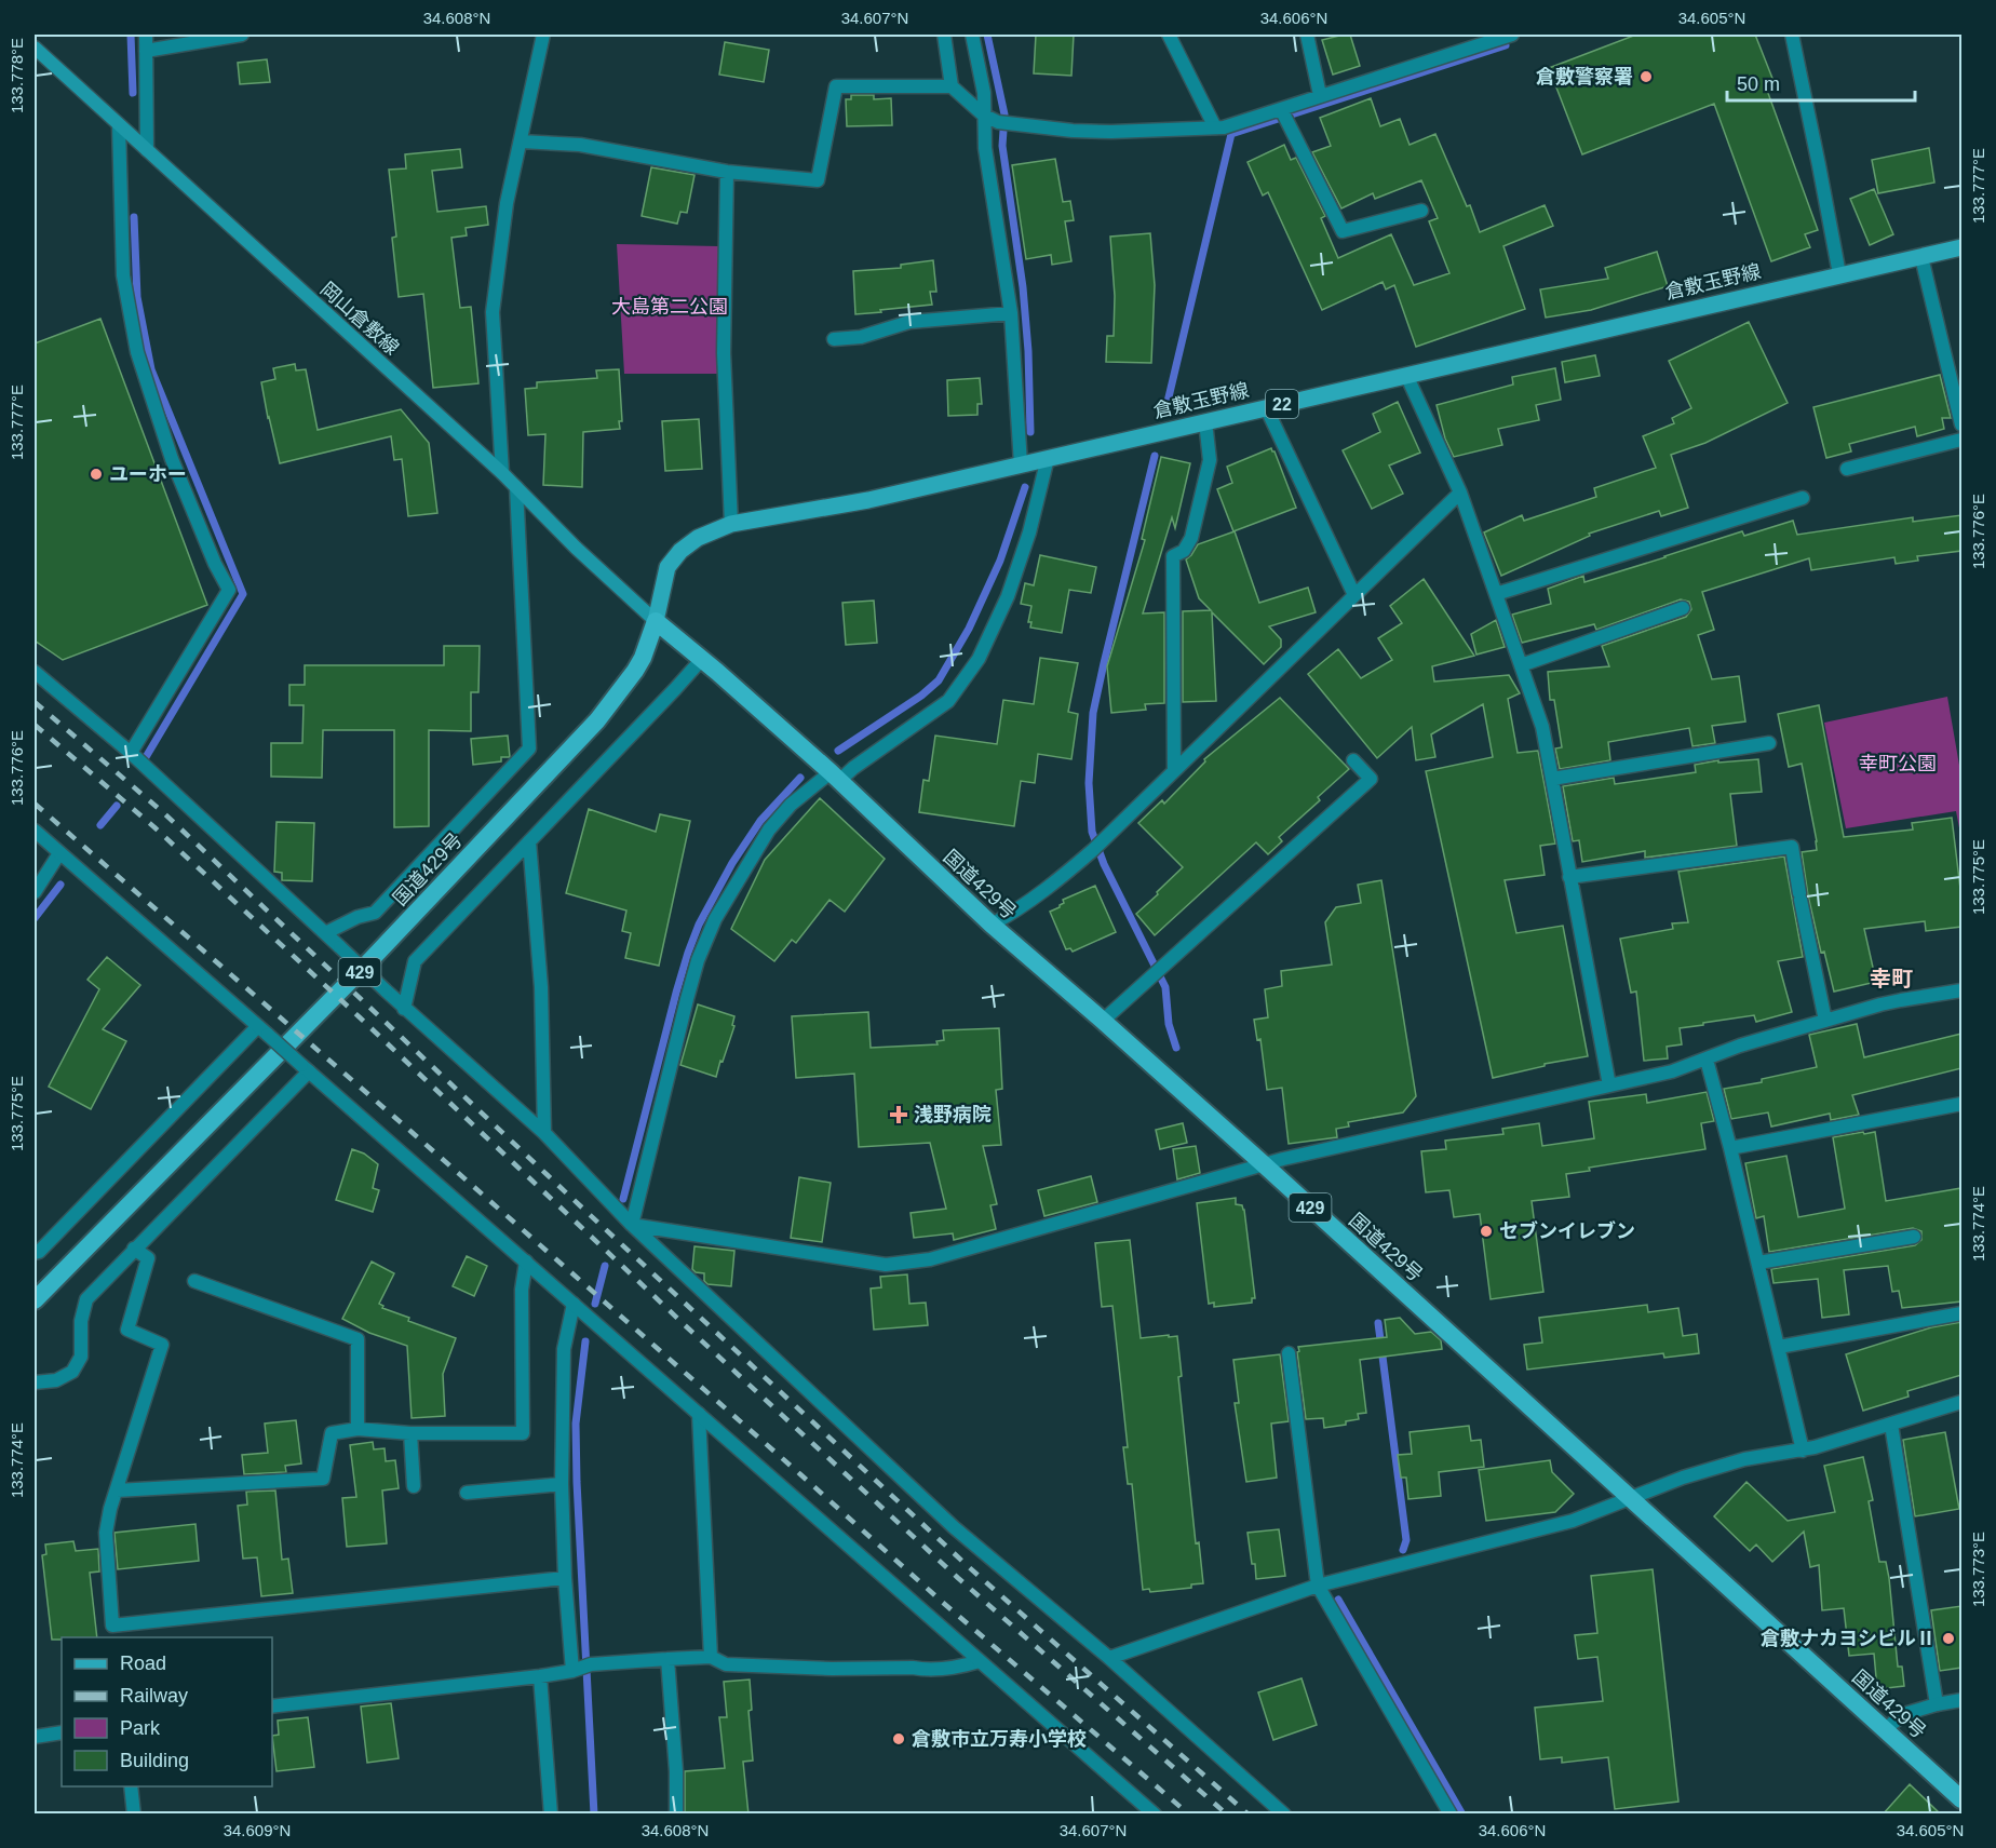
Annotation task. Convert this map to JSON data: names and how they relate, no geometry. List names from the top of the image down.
{
  "streets": {
    "highway": ["国道429号", "429"],
    "main road": ["倉敷玉野線", "岡山倉敷線", "22"]
  },
  "crossings": [
    ["倉敷玉野線", "岡山倉敷線"],
    ["倉敷玉野線", "国道429号"],
    ["岡山倉敷線", "国道429号"]
  ],
  "districts": ["幸町"],
  "parks": ["大島第二公園", "幸町公園"],
  "places": {
    "other": [
      "倉敷警察署",
      "ユーホー",
      "セブンイレブン",
      "倉敷ナカヨシビルⅡ",
      "倉敷市立万寿小学校"
    ],
    "health": ["浅野病院"]
  },
  "legend": [
    "Road",
    "Railway",
    "Park",
    "Building"
  ],
  "scale_bar": "50 m",
  "coordinates": [
    "34.608°N",
    "34.607°N",
    "34.606°N",
    "34.605°N",
    "133.778°E",
    "133.777°E",
    "133.776°E",
    "133.775°E",
    "133.774°E",
    "133.773°E",
    "34.609°N"
  ]
}
